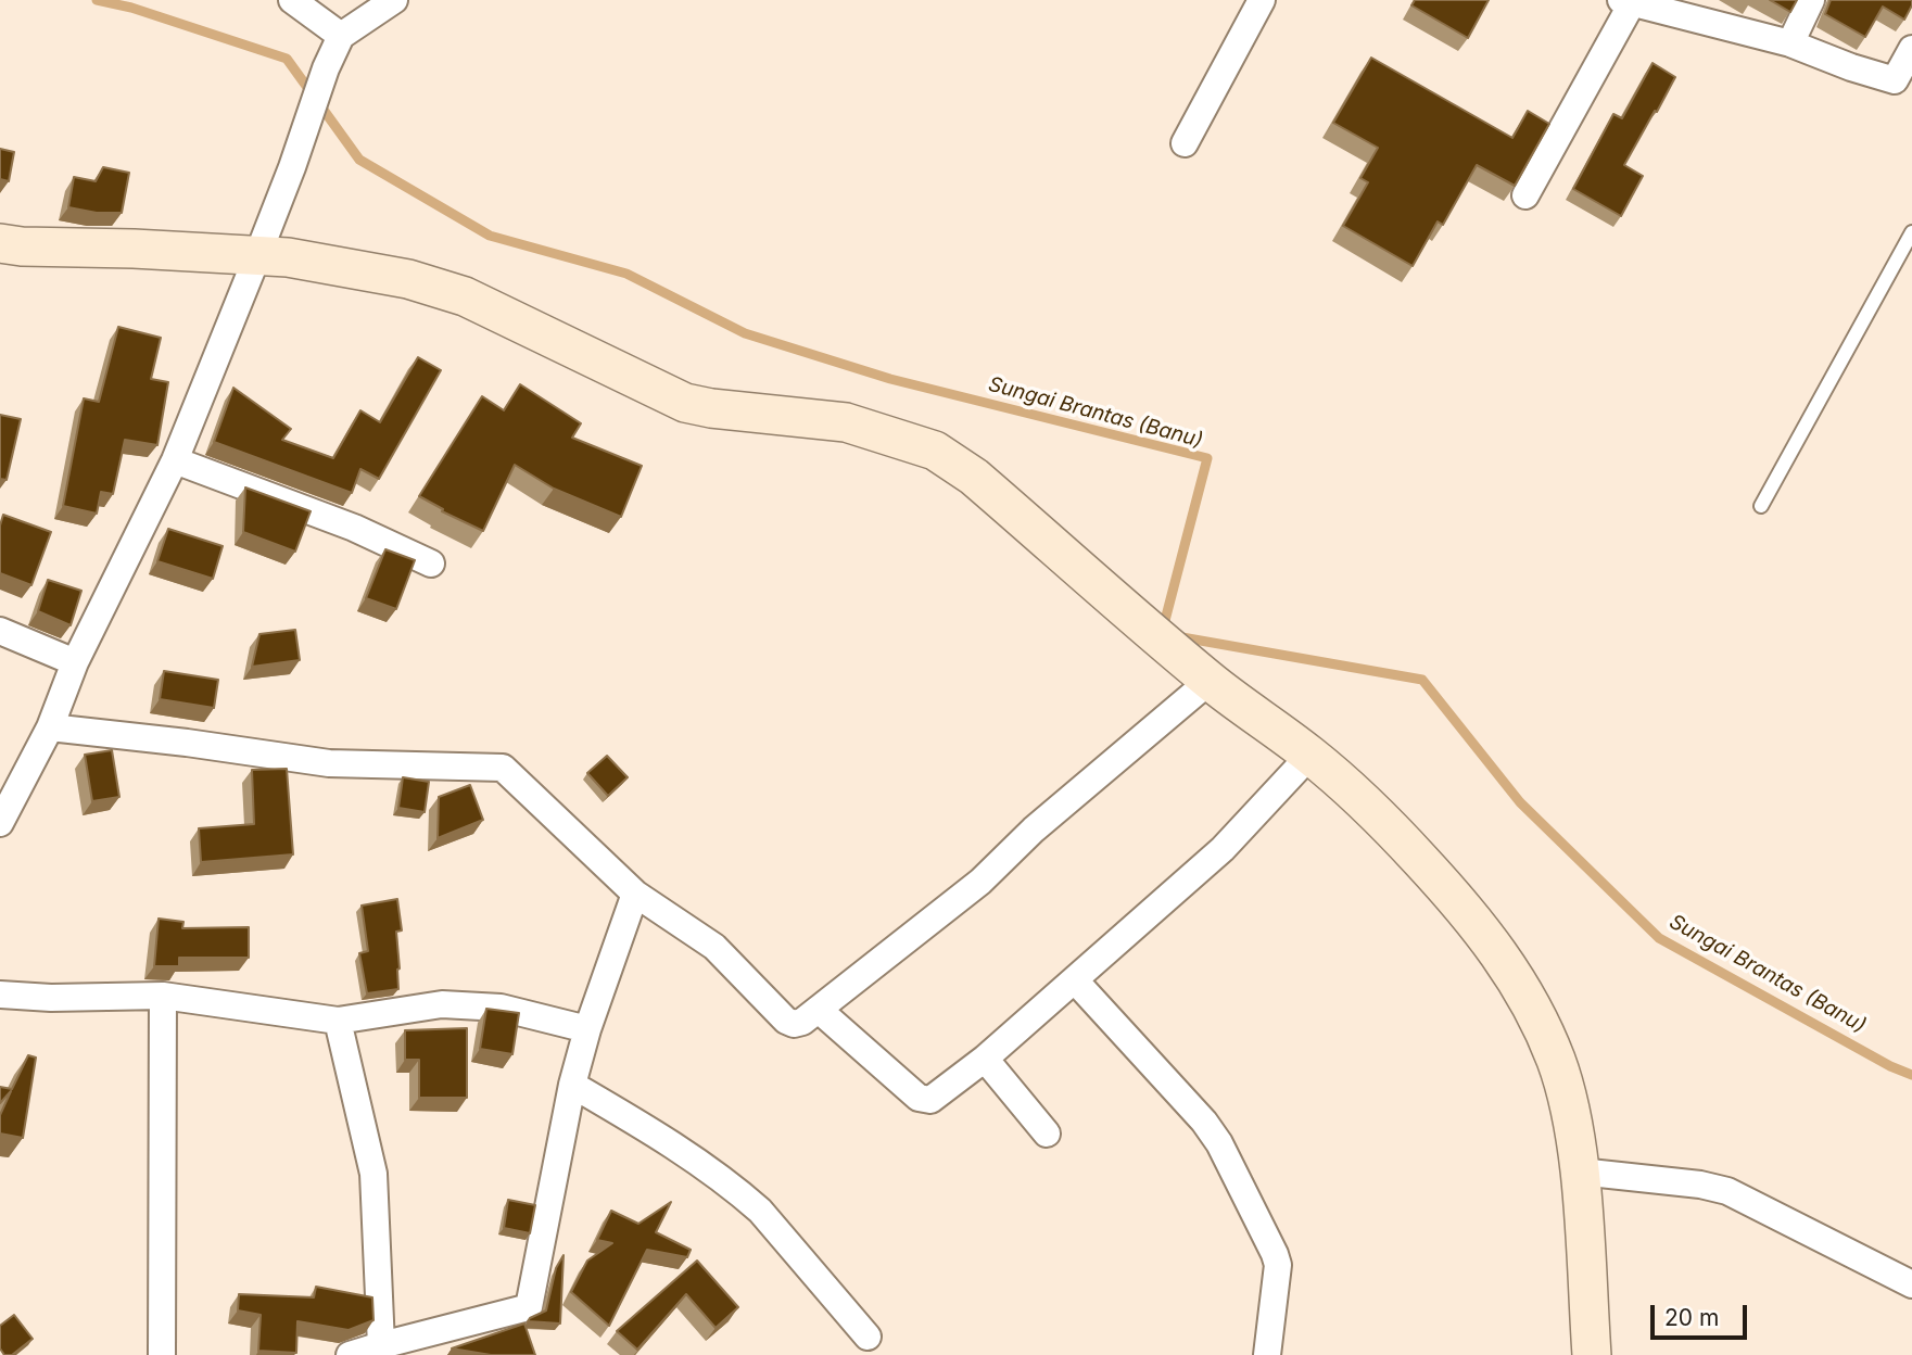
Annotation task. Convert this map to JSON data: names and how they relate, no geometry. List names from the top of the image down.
{
  "water": ["Sungai Brantas (Banu)"],
  "scale_bar": "20 m"
}
